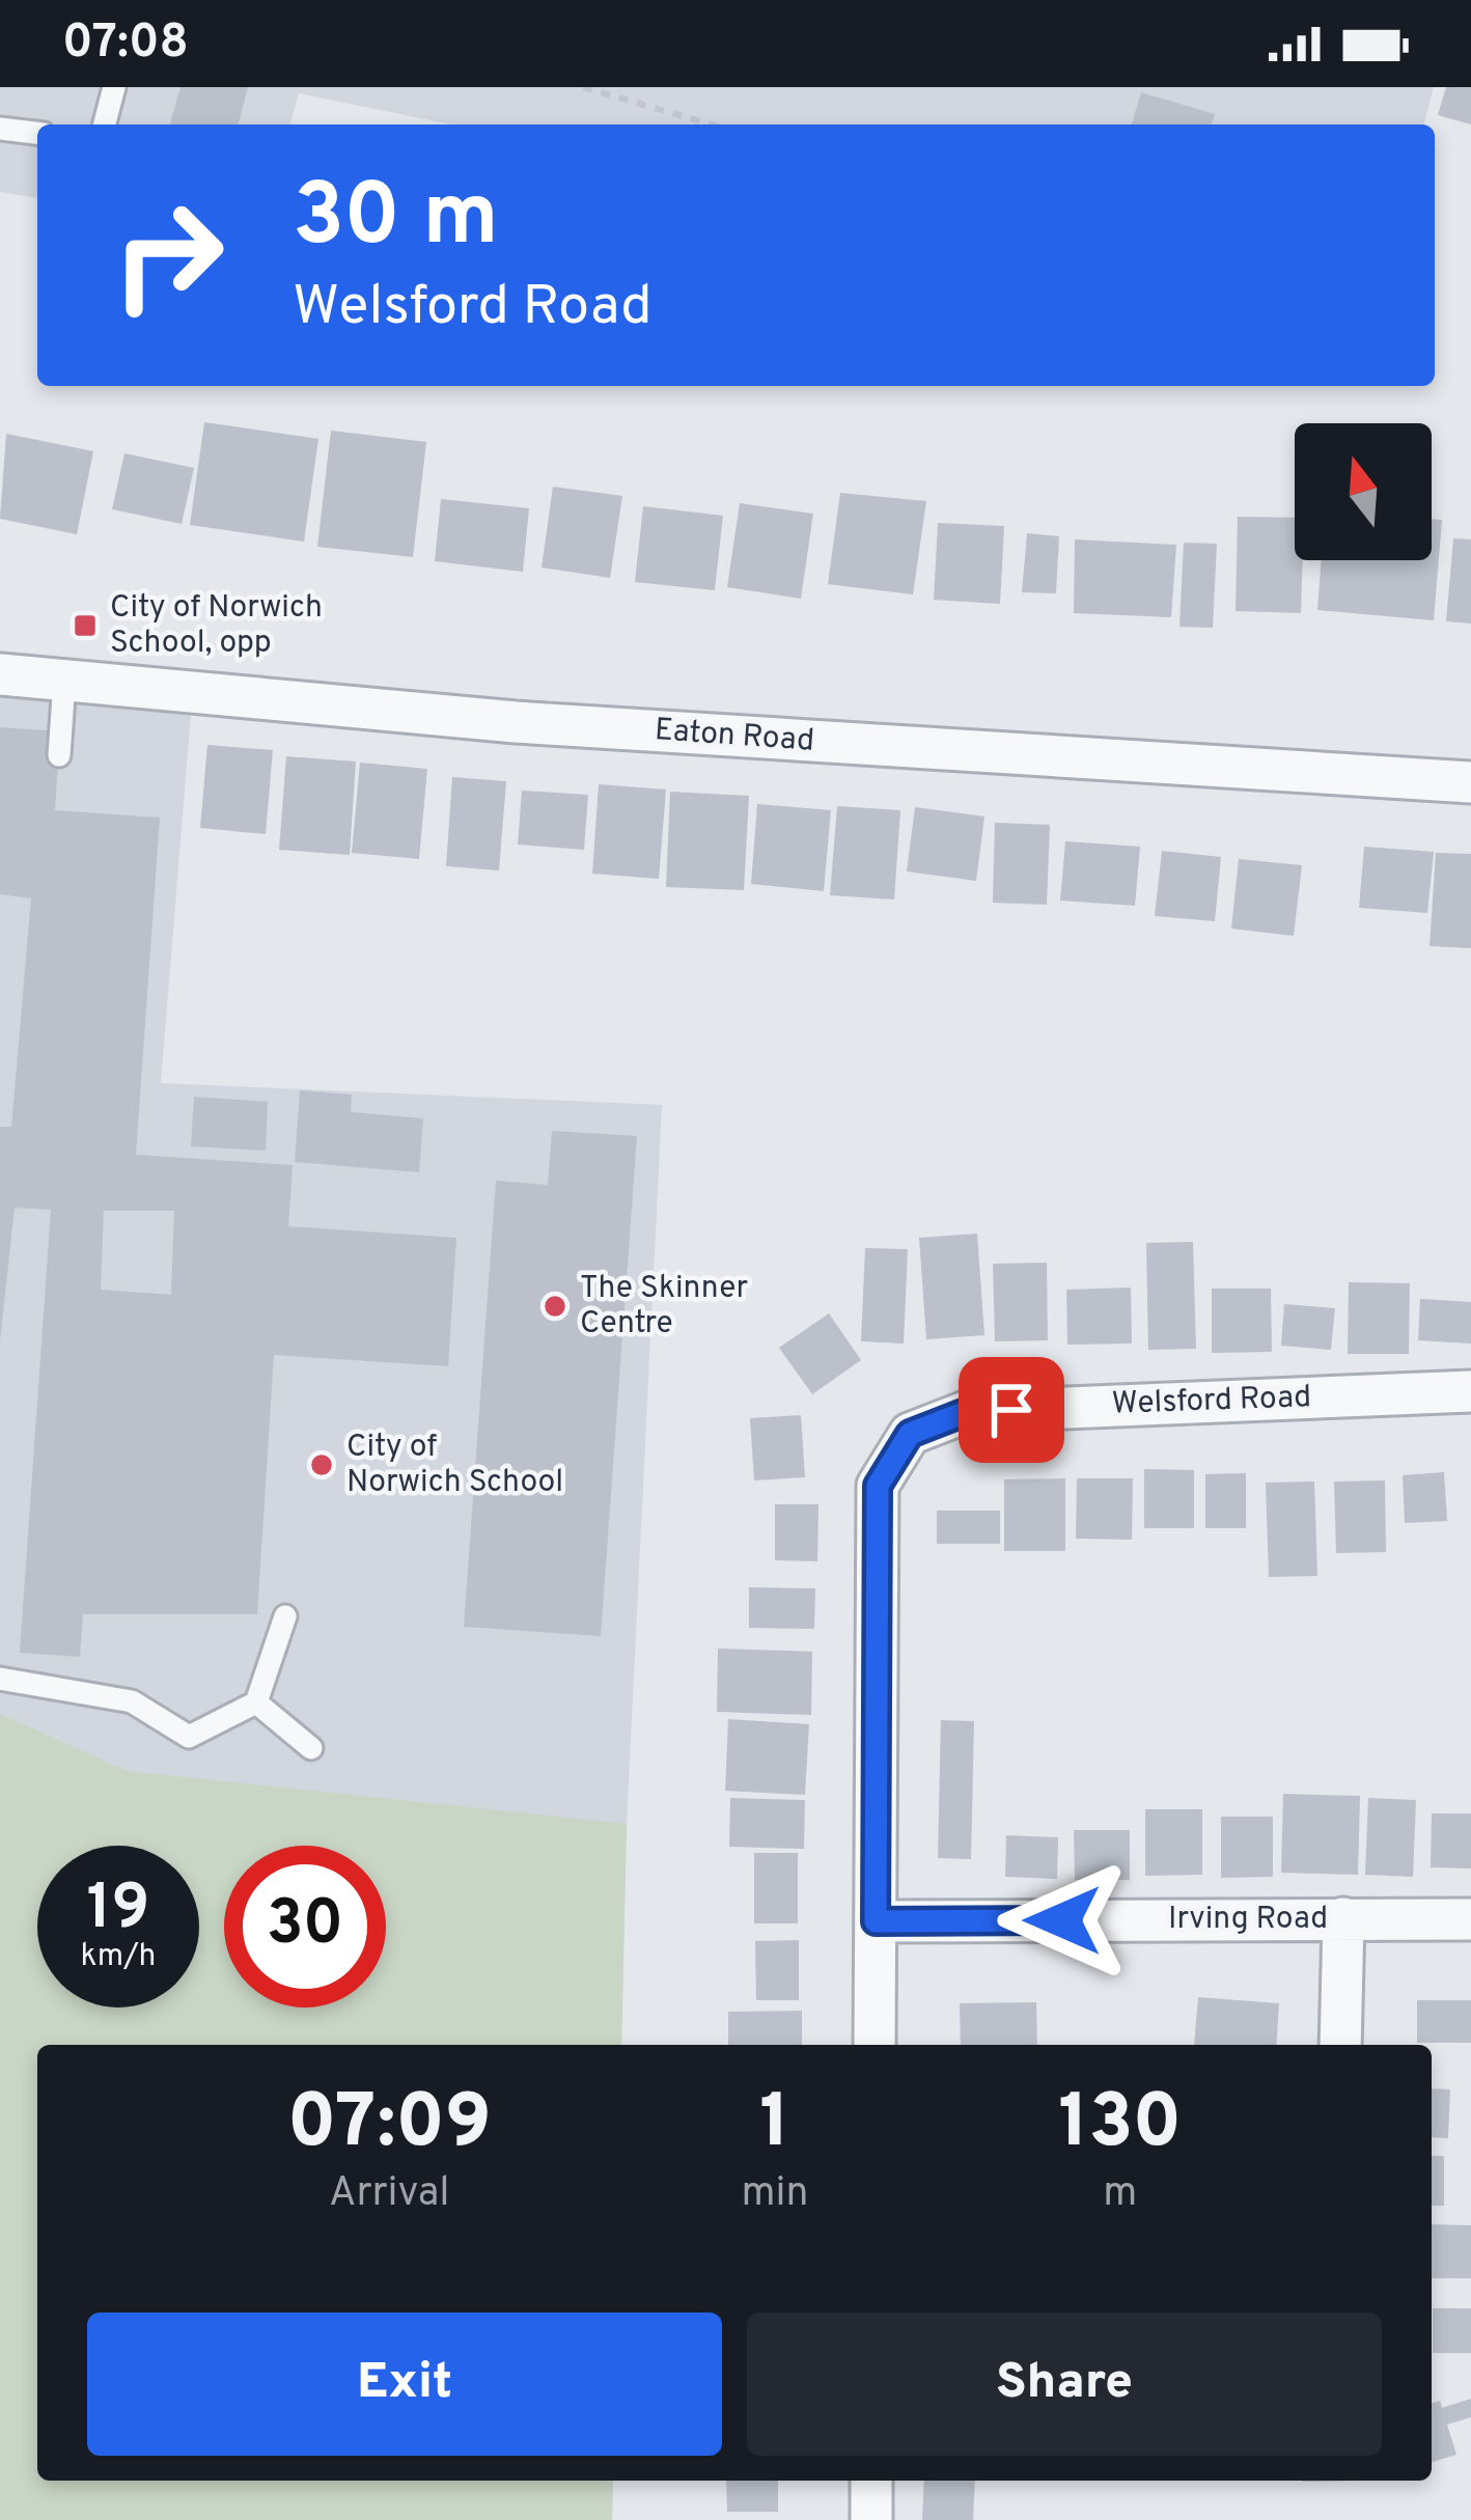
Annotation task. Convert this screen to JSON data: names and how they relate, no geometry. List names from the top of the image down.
{
  "streets": {
    "street": ["Eaton Road", "Welsford Road", "Irving Road"]
  },
  "crossings": [
    ["Welsford Road", "Irving Road"]
  ],
  "places": {
    "transit": ["City of Norwich School, opp"],
    "other": ["The Skinner Centre", "City of Norwich School"]
  },
  "north": "top",
  "page": {
    "status": "07:08",
    "turn": ["30 m", "Welsford Road"],
    "speed": "19 km/h",
    "limit": "30",
    "eta": [
      "07:09",
      "Arrival",
      "1",
      "min",
      "130",
      "m"
    ],
    "buttons": ["Exit", "Share"]
  }
}
